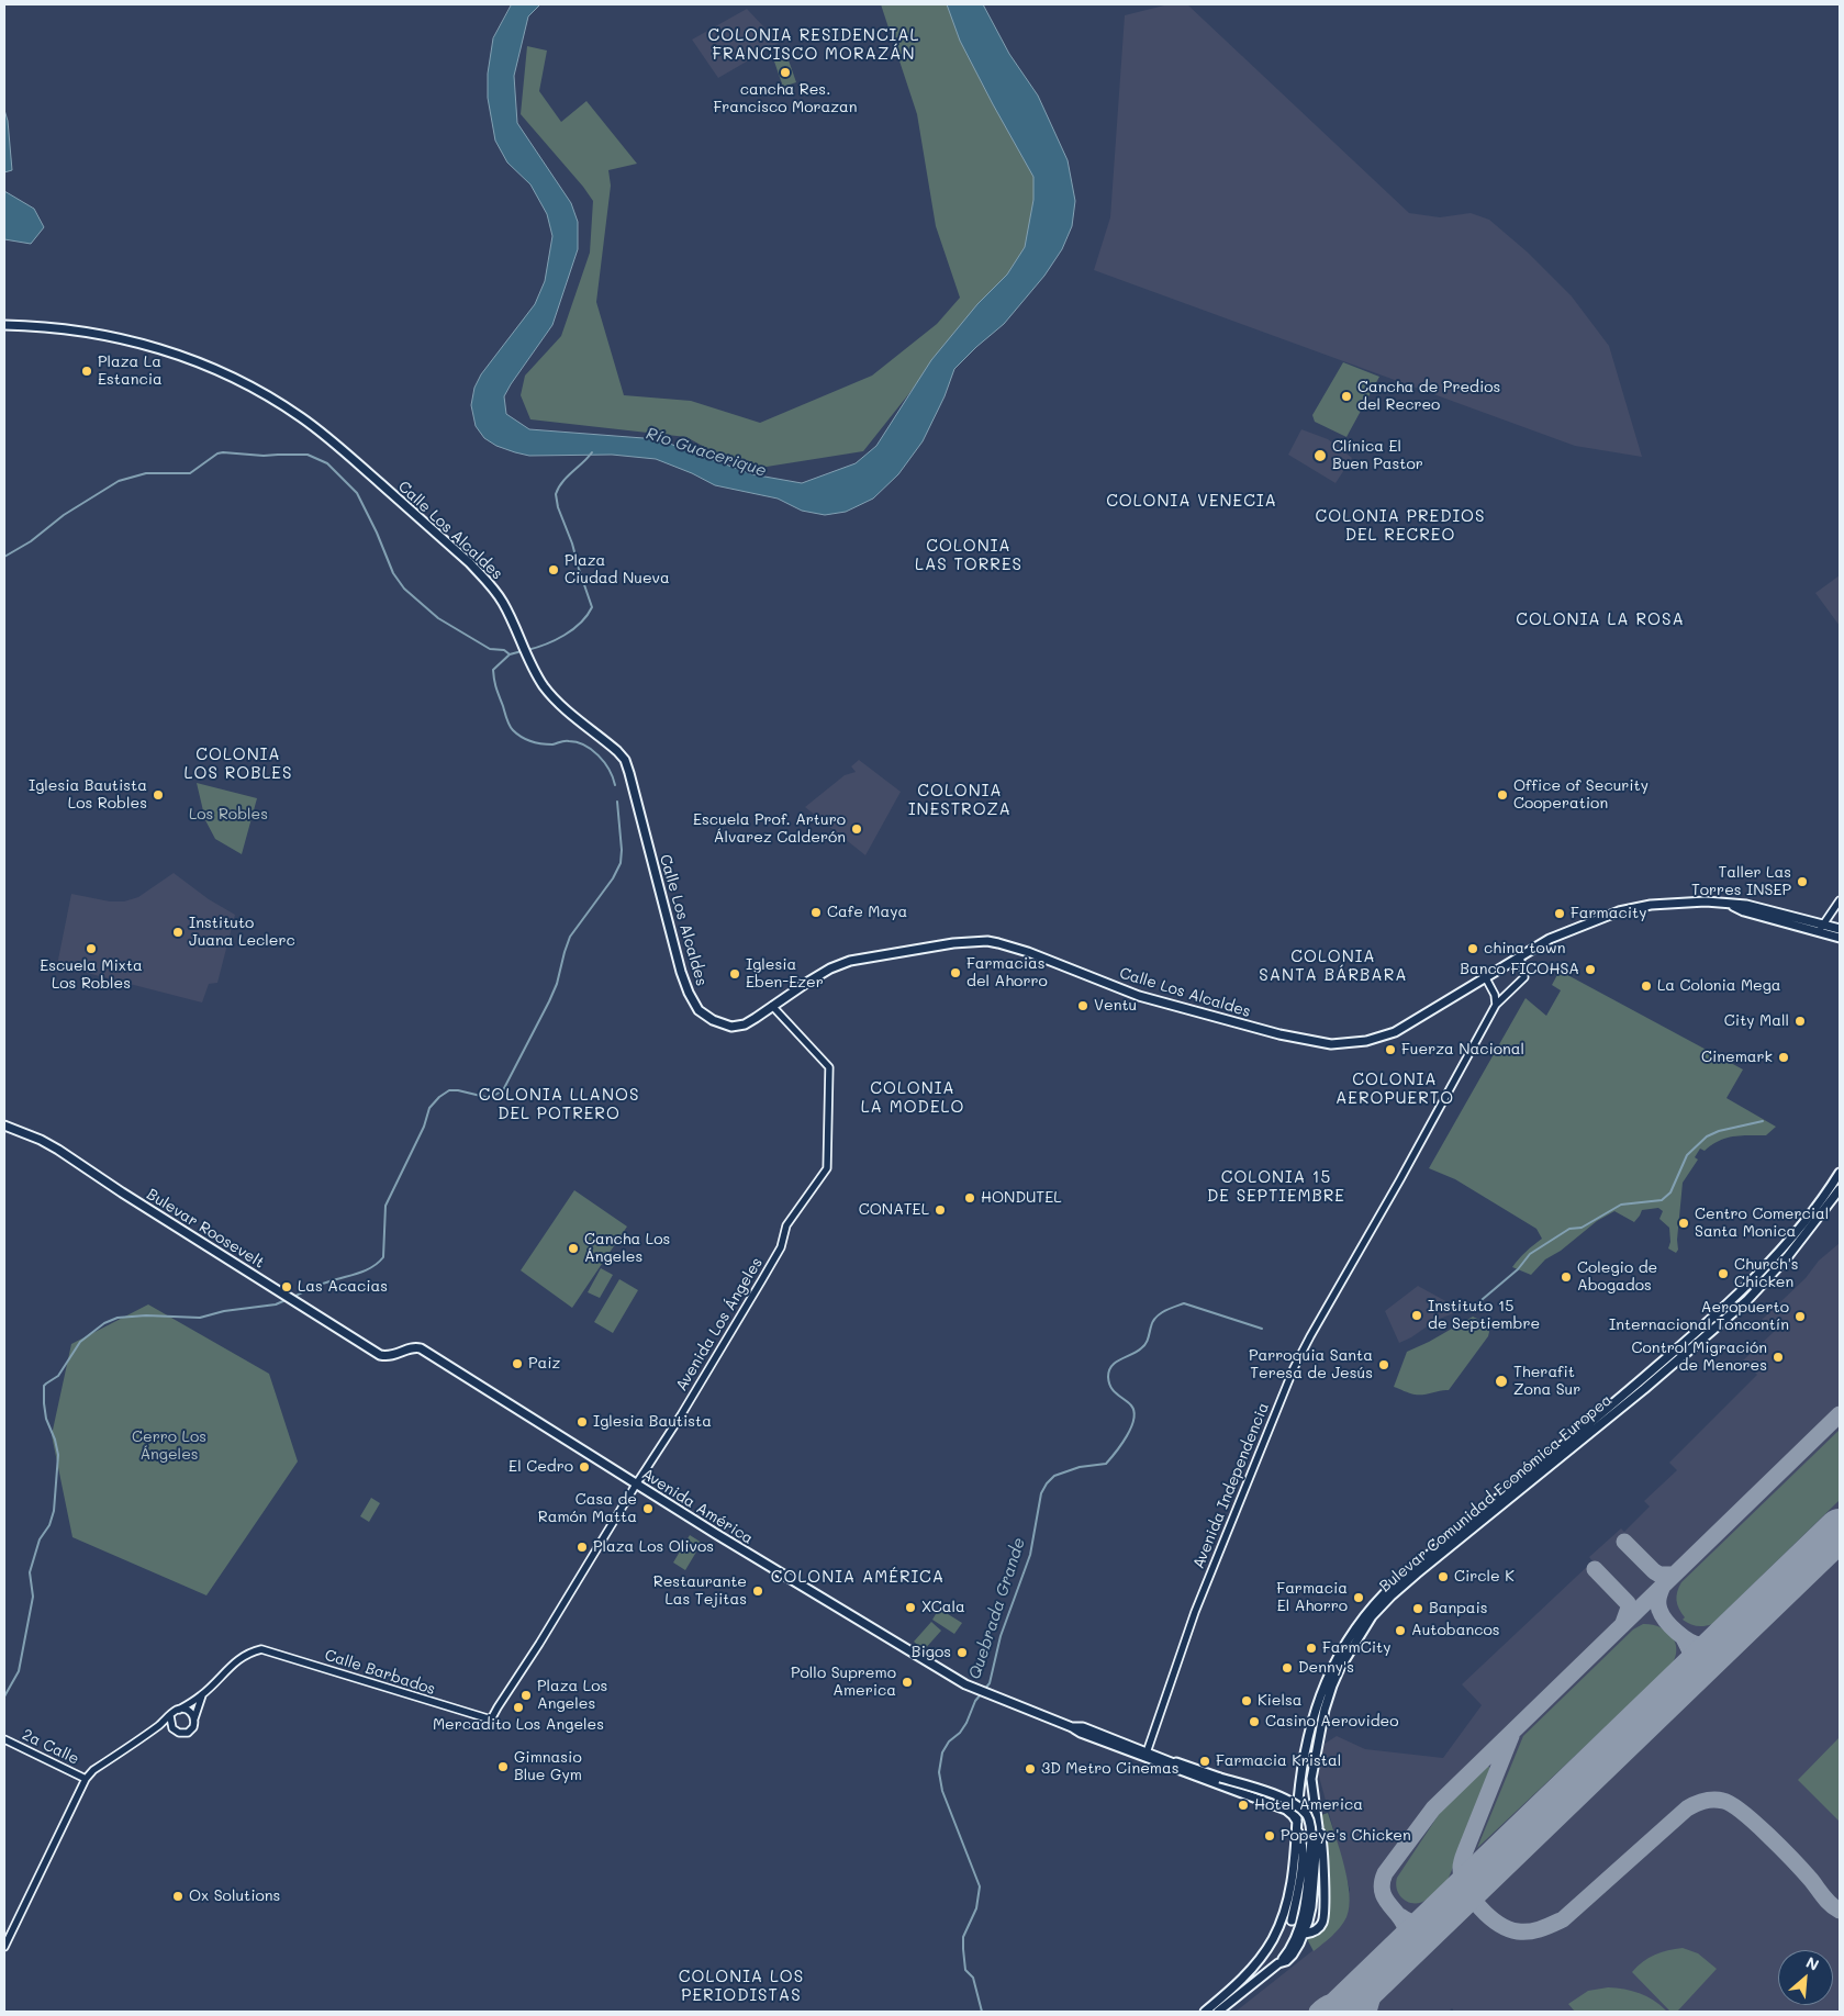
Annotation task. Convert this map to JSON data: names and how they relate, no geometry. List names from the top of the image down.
{
  "streets": {
    "main road": [
      "Calle Los Alcaldes",
      "Bulevar Roosevelt",
      "Bulevar Comunidad Económica Europea",
      "Avenida América"
    ],
    "street": [
      "Avenida Los Ángeles",
      "Avenida Independencia",
      "Calle Barbados",
      "2a Calle"
    ]
  },
  "crossings": [
    ["Calle Los Alcaldes", "Avenida Los Ángeles"],
    ["Calle Los Alcaldes", "Avenida Independencia"],
    ["Bulevar Roosevelt", "Avenida América"],
    ["Avenida Los Ángeles", "Avenida América"],
    ["Avenida Los Ángeles", "Calle Barbados"],
    ["Avenida Independencia", "Avenida América"]
  ],
  "districts": [
    "COLONIA RESIDENCIAL FRANCISCO MORAZÁN",
    "COLONIA VENECIA",
    "COLONIA PREDIOS DEL RECREO",
    "COLONIA LAS TORRES",
    "COLONIA LA ROSA",
    "COLONIA LOS ROBLES",
    "COLONIA INESTROZA",
    "COLONIA SANTA BÁRBARA",
    "COLONIA AEROPUERTO",
    "COLONIA LA MODELO",
    "COLONIA LLANOS DEL POTRERO",
    "COLONIA 15 DE SEPTIEMBRE",
    "COLONIA AMÉRICA",
    "COLONIA LOS PERIODISTAS"
  ],
  "water": ["Río Guacerique", "Quebrada Grande"],
  "parks": ["Los Robles", "Cerro Los Ángeles"],
  "places": [
    "cancha Res. Francisco Morazan",
    "Plaza La Estancia",
    "Cancha de Predios del Recreo",
    "Clínica El Buen Pastor",
    "Plaza Ciudad Nueva",
    "Iglesia Bautista Los Robles",
    "Office of Security Cooperation",
    "Escuela Prof. Arturo Álvarez Calderón",
    "Taller Las Torres INSEP",
    "Cafe Maya",
    "Farmacity",
    "Instituto Juana Leclerc",
    "Escuela Mixta Los Robles",
    "china town",
    "Banco FICOHSA",
    "Farmacias del Ahorro",
    "Iglesia Eben-Ezer",
    "La Colonia Mega",
    "Ventu",
    "City Mall",
    "Fuerza Nacional",
    "Cinemark",
    "HONDUTEL",
    "CONATEL",
    "Centro Comercial Santa Monica",
    "Cancha Los Ángeles",
    "Church's Chicken",
    "Colegio de Abogados",
    "Las Acacias",
    "Instituto 15 de Septiembre",
    "Aeropuerto Internacional Toncontín",
    "Control Migración de Menores",
    "Paiz",
    "Parroquia Santa Teresa de Jesús",
    "Therafit Zona Sur",
    "Iglesia Bautista",
    "El Cedro",
    "Casa de Ramón Matta",
    "Plaza Los Olivos",
    "Circle K",
    "Restaurante Las Tejitas",
    "Farmacia El Ahorro",
    "XCala",
    "Banpais",
    "Autobancos",
    "FarmCity",
    "Bigos",
    "Denny's",
    "Pollo Supremo America",
    "Plaza Los Angeles",
    "Kielsa",
    "Mercadito Los Angeles",
    "Casino Aerovideo",
    "Farmacia Kristal",
    "Gimnasio Blue Gym",
    "3D Metro Cinemas",
    "Hotel America",
    "Popeye's Chicken",
    "Ox Solutions"
  ],
  "north": "top right"
}
